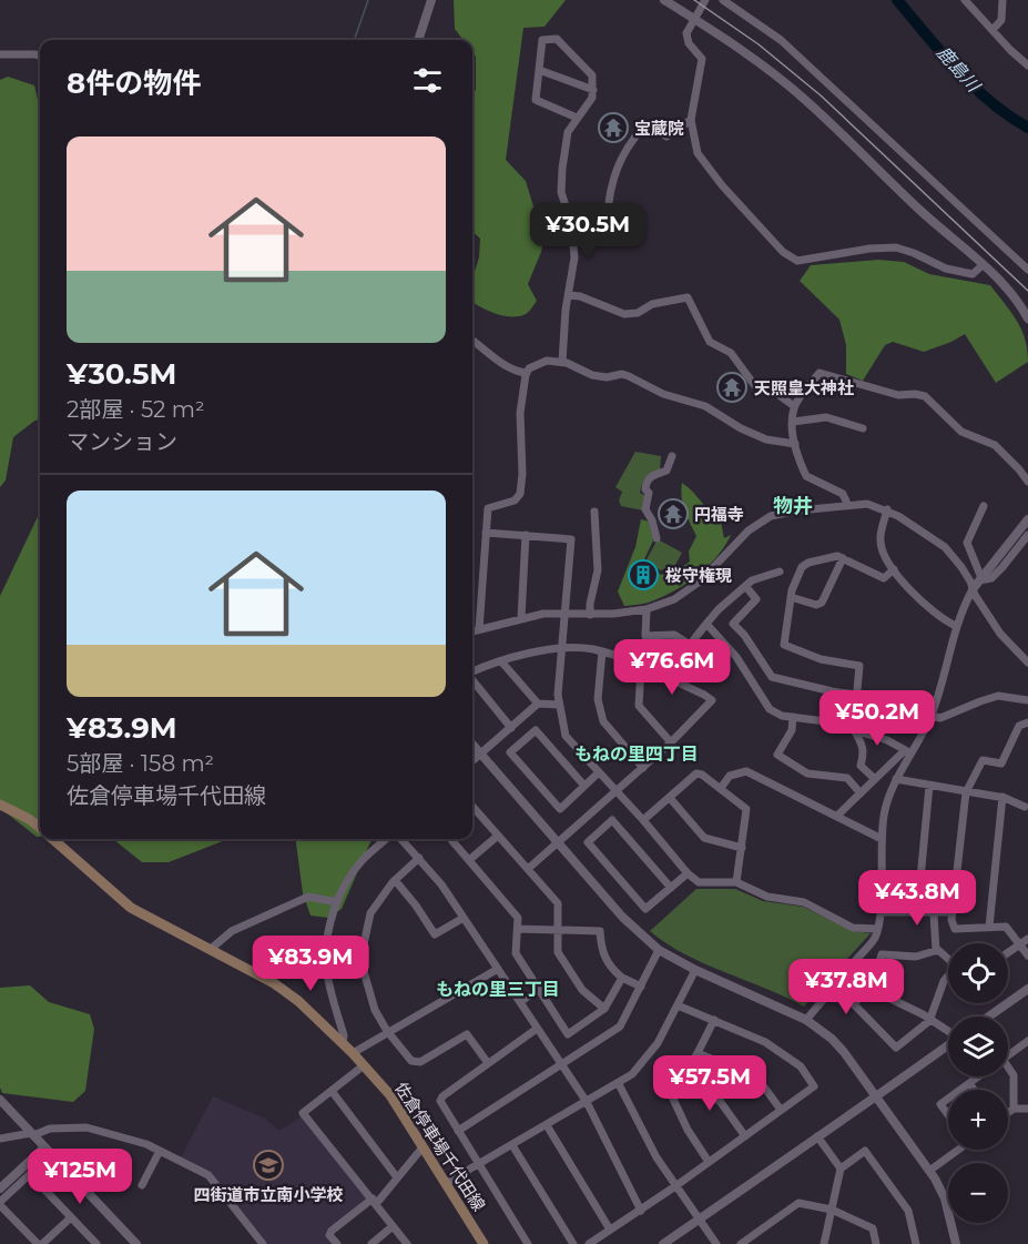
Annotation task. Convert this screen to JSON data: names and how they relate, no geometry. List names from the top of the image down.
{
  "streets": {
    "main road": ["佐倉停車場千代田線"]
  },
  "districts": ["物井", "もねの里四丁目", "もねの里三丁目"],
  "water": ["鹿島川"],
  "places": {
    "temple": ["宝蔵院", "天照皇大神社", "円福寺"],
    "building": ["桜守権現"],
    "school or university": ["四街道市立南小学校"]
  },
  "page": {
    "heading": "8件の物件",
    "list": [
      {
        "name": "¥30.5M",
        "note": "2部屋 · 52 m² · マンション"
      },
      {
        "name": "¥83.9M",
        "note": "5部屋 · 158 m² · 佐倉停車場千代田線"
      }
    ],
    "price": [
      "¥30.5M",
      "¥76.6M",
      "¥50.2M",
      "¥43.8M",
      "¥83.9M",
      "¥37.8M",
      "¥57.5M",
      "¥125M"
    ],
    "map_buttons": ["+", "−"]
  }
}
